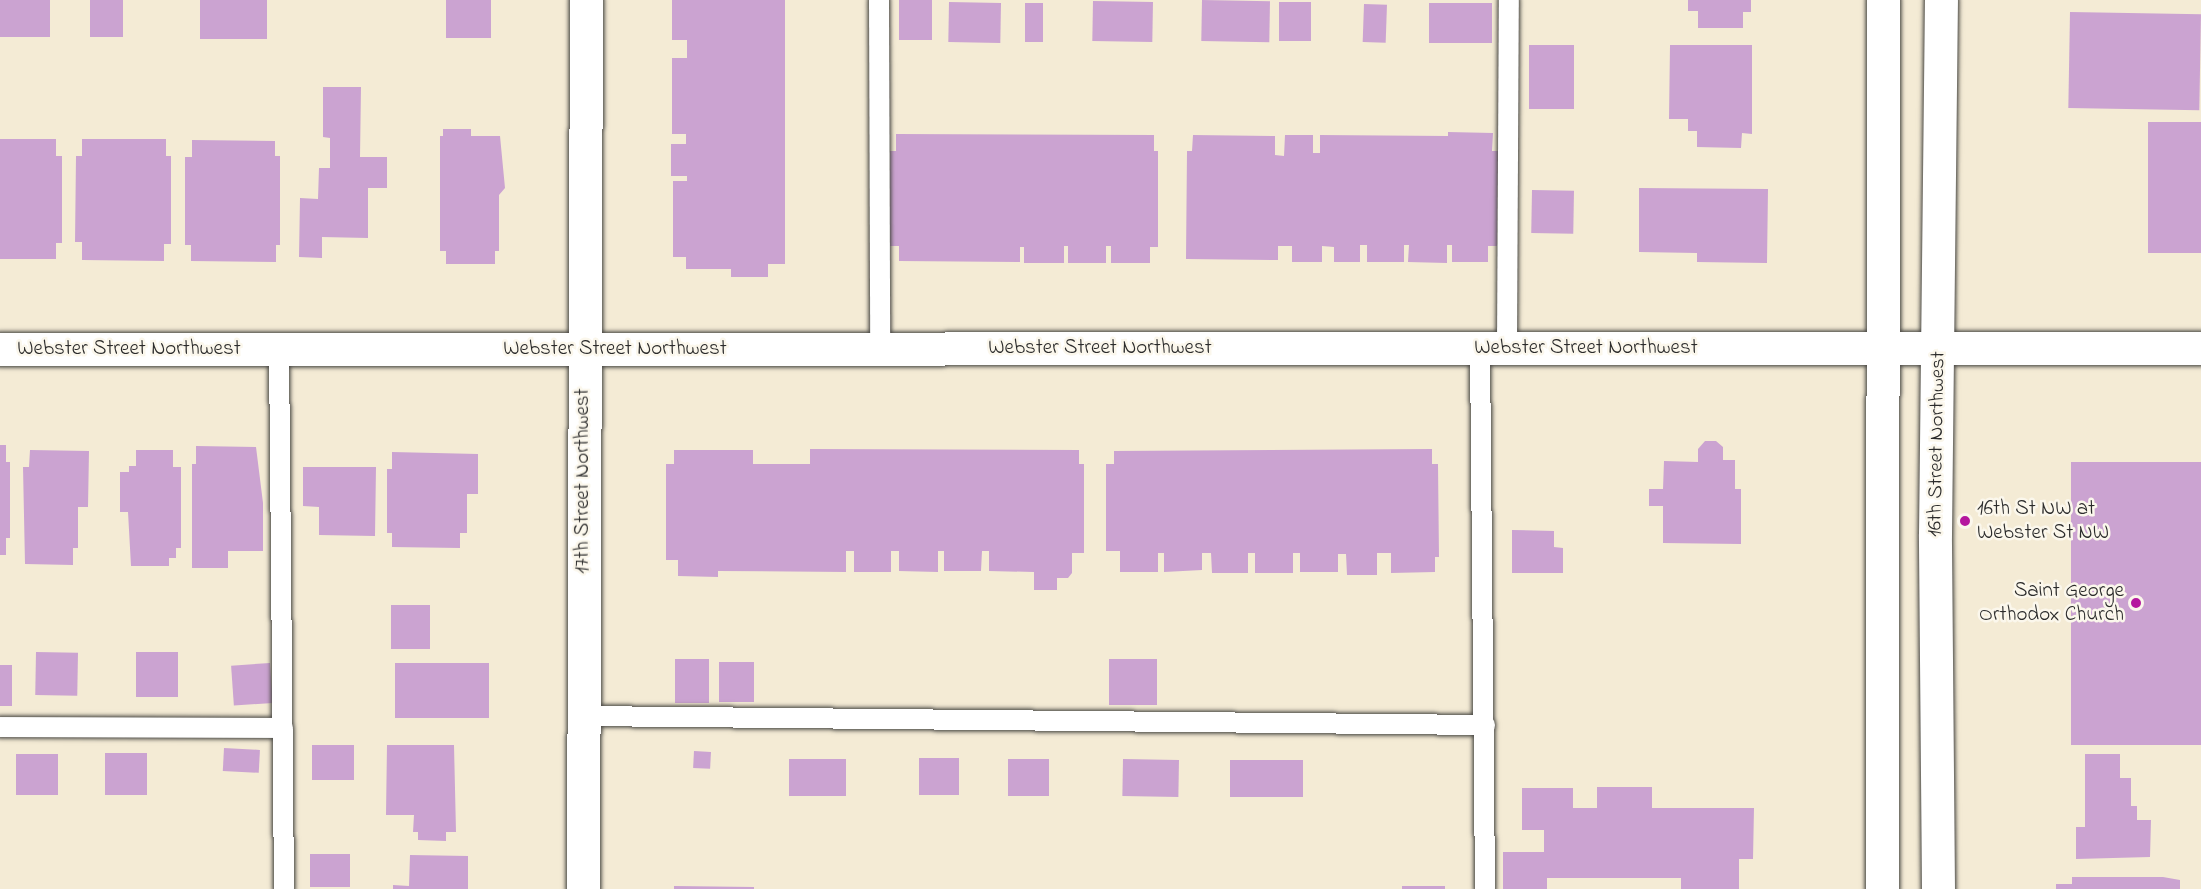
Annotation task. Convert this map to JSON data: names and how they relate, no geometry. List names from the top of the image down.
{
  "streets": {
    "street": ["Webster Street Northwest", "16th Street Northwest", "17th Street Northwest"]
  },
  "crossings": [
    ["Webster Street Northwest", "16th Street Northwest"],
    ["Webster Street Northwest", "17th Street Northwest"]
  ],
  "places": ["16th St NW at Webster St NW", "Saint George Orthodox Church"]
}
